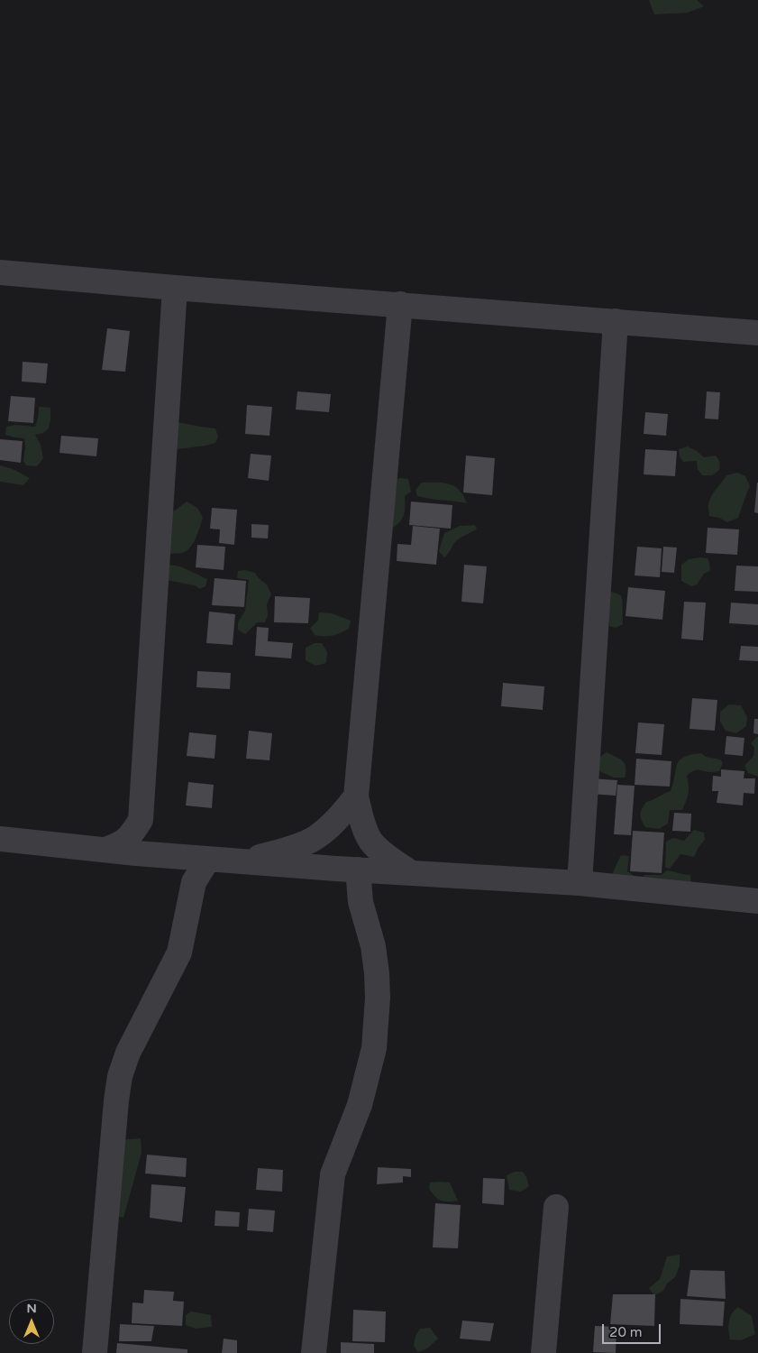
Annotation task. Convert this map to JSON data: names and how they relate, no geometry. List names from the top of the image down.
{
  "scale_bar": "20 m",
  "north": "top"
}
